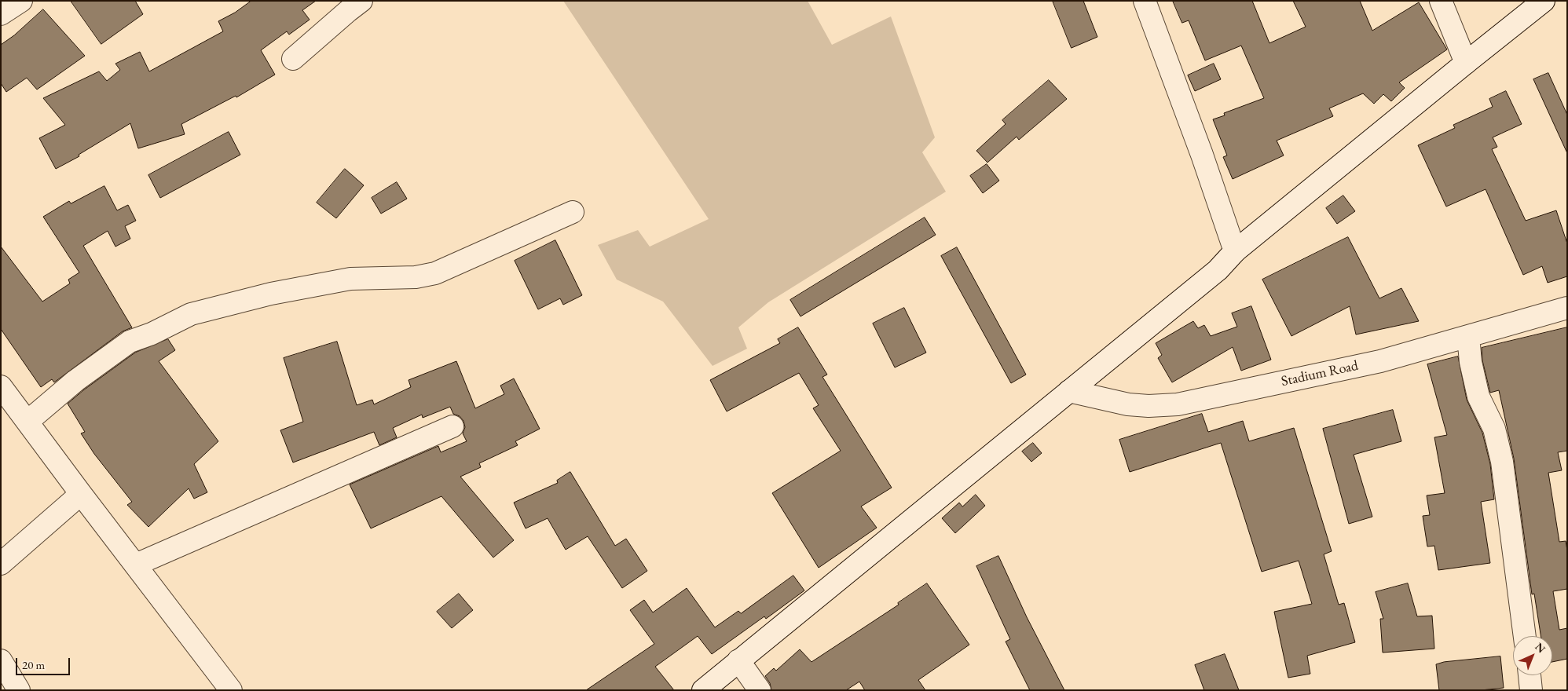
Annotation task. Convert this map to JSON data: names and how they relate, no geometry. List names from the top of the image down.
{
  "streets": {
    "street": ["Stadium Road"]
  },
  "scale_bar": "20 m",
  "north": "top right"
}
